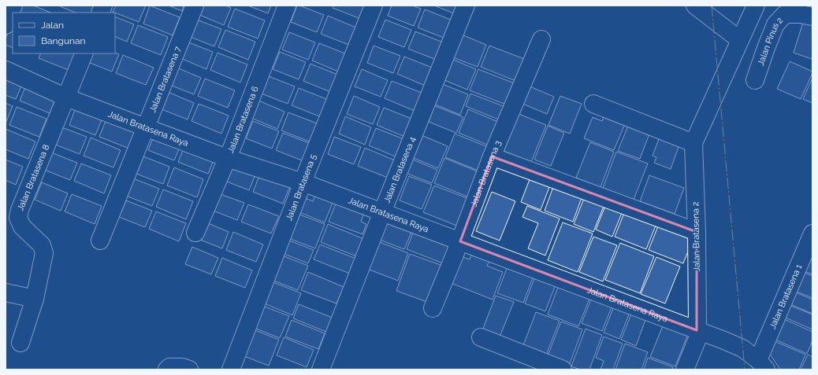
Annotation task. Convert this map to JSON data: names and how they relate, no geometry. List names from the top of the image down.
{
  "streets": {
    "street": [
      "Jalan Pinus 2",
      "Jalan Bratasena 7",
      "Jalan Bratasena 6",
      "Jalan Bratasena Raya",
      "Jalan Bratasena 4",
      "Jalan Bratasena 3",
      "Jalan Bratasena 8",
      "Jalan Bratasena 5",
      "Jalan Bratasena 2",
      "Jalan Bratasena 1"
    ]
  },
  "crossings": [
    ["Jalan Bratasena 7", "Jalan Bratasena Raya"],
    ["Jalan Bratasena 6", "Jalan Bratasena Raya"],
    ["Jalan Bratasena Raya", "Jalan Bratasena 4"],
    ["Jalan Bratasena Raya", "Jalan Bratasena 3"],
    ["Jalan Bratasena Raya", "Jalan Bratasena 8"],
    ["Jalan Bratasena Raya", "Jalan Bratasena 5"],
    ["Jalan Bratasena Raya", "Jalan Bratasena 2"],
    ["Jalan Bratasena Raya", "Jalan Bratasena 1"]
  ],
  "legend": ["Jalan", "Bangunan"]
}
